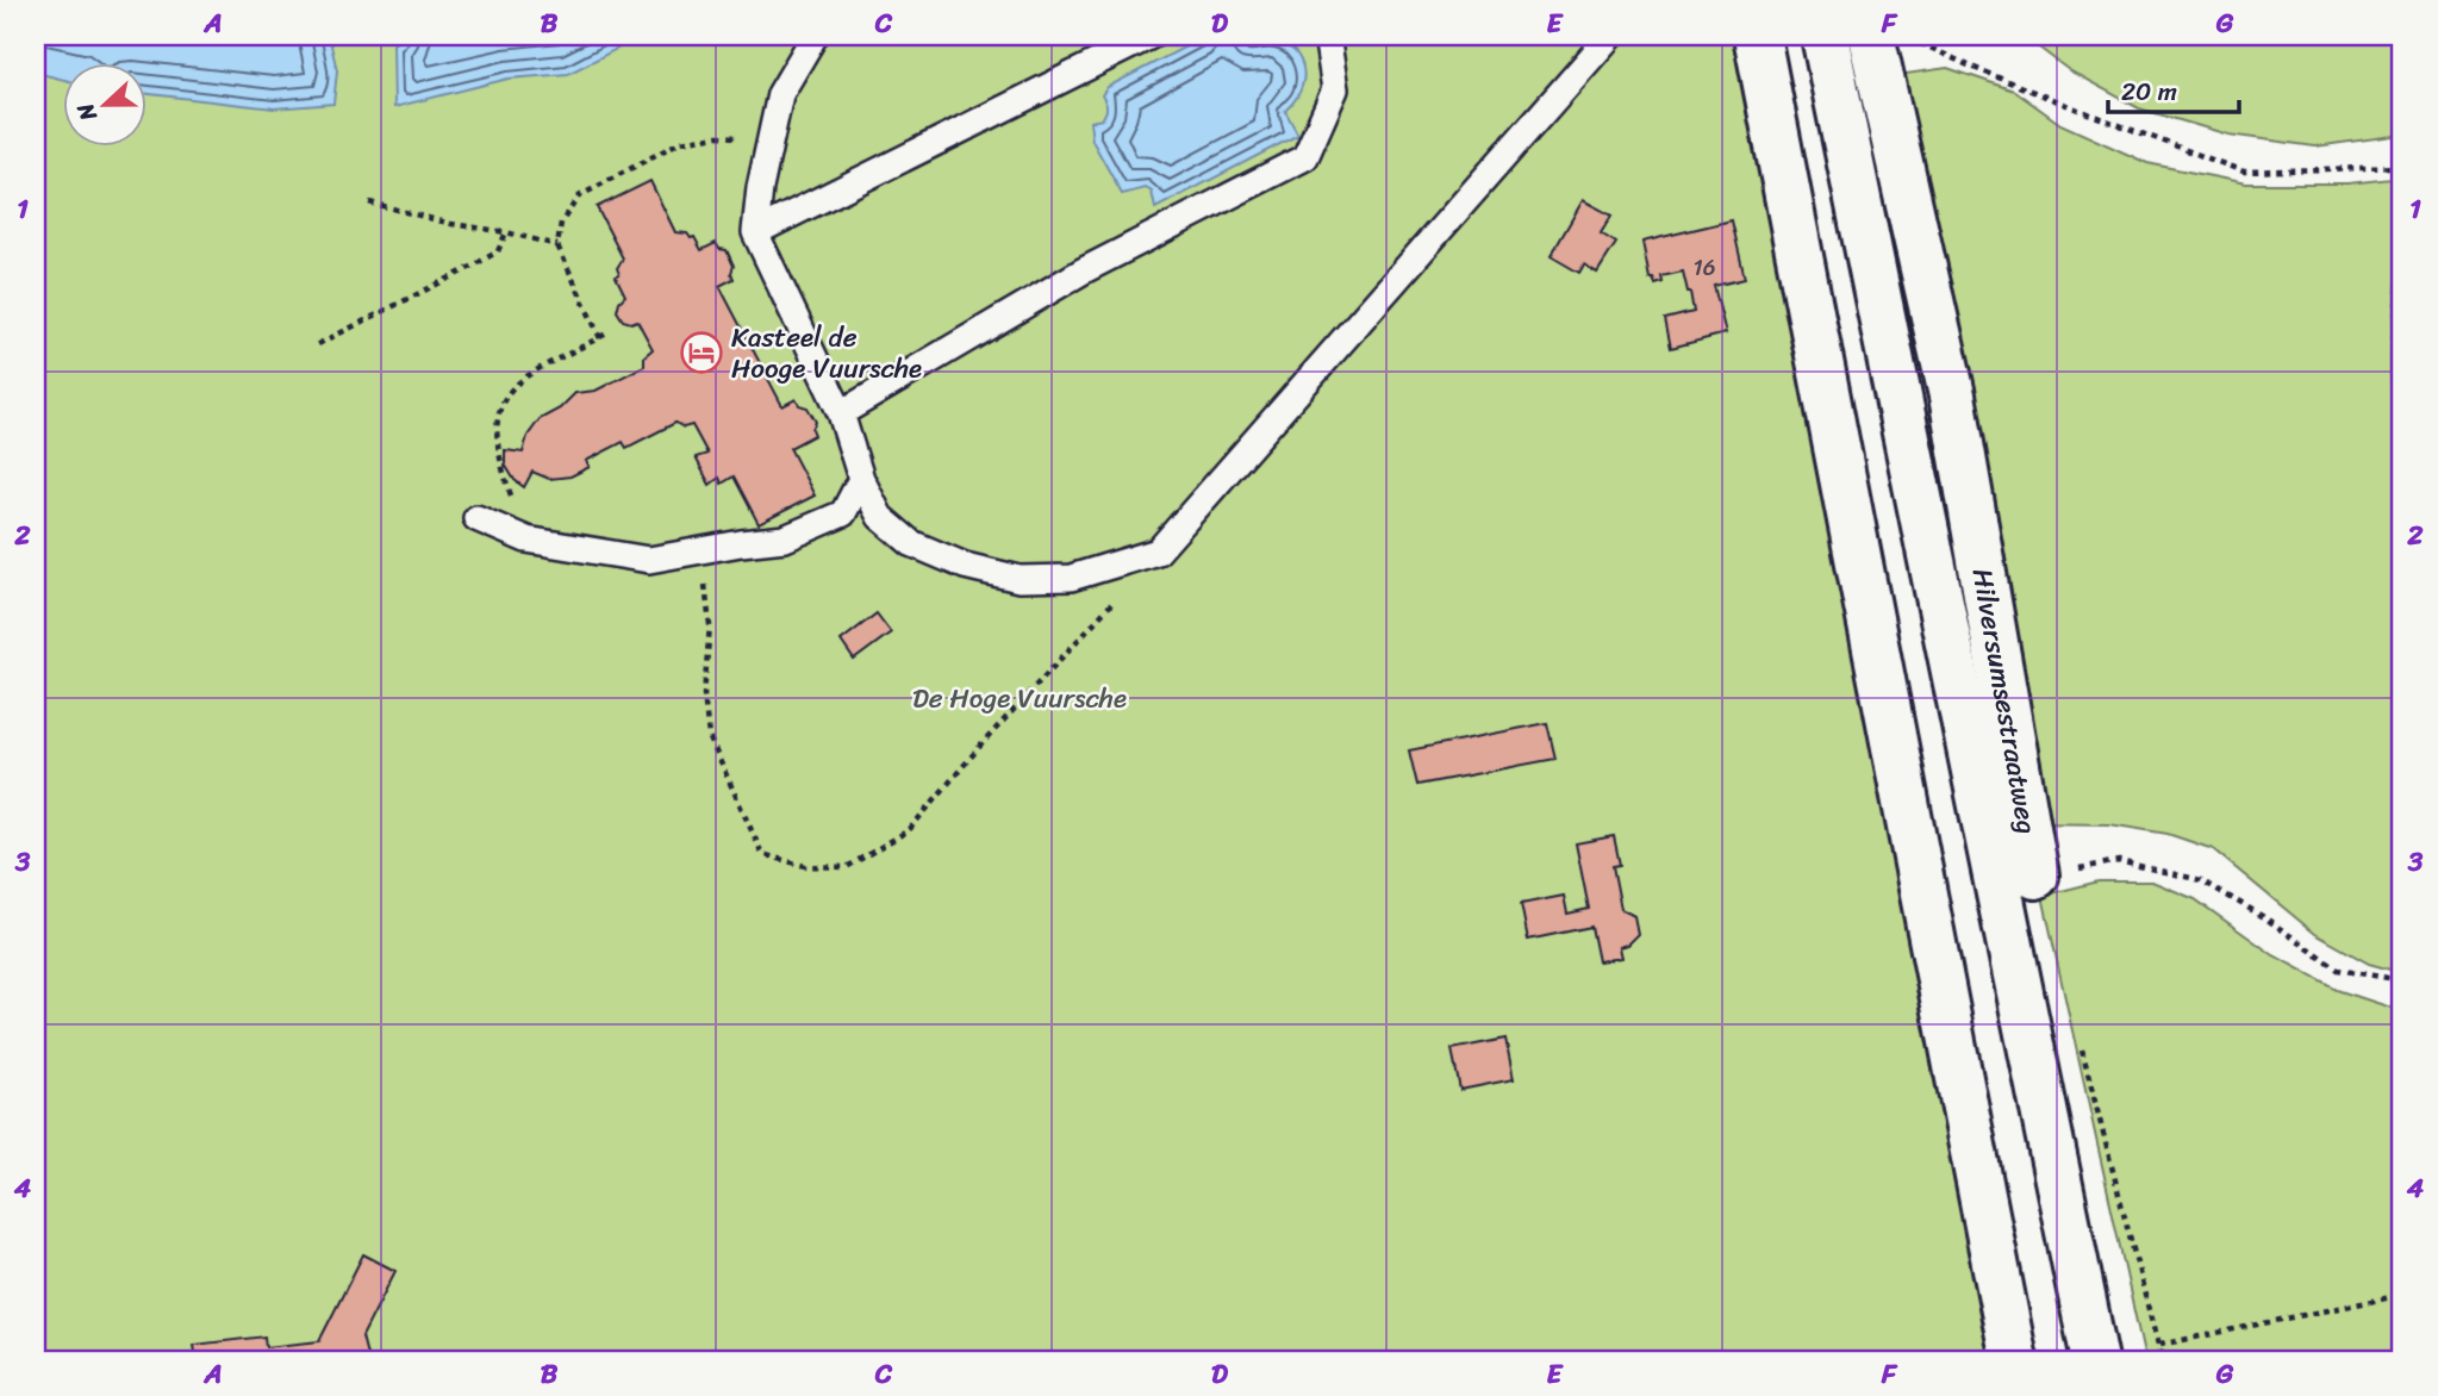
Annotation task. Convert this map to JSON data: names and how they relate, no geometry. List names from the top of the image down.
{
  "streets": {
    "street": ["Hilversumsestraatweg"]
  },
  "parks": ["De Hoge Vuursche"],
  "places": {
    "hotel": ["Kasteel de Hooge Vuursche"]
  },
  "house_numbers": ["16"],
  "scale_bar": "20 m",
  "north": "left",
  "grid": {
    "columns": [
      "A",
      "B",
      "C",
      "D",
      "E",
      "F",
      "G"
    ],
    "rows": [
      "1",
      "2",
      "3",
      "4"
    ]
  }
}
